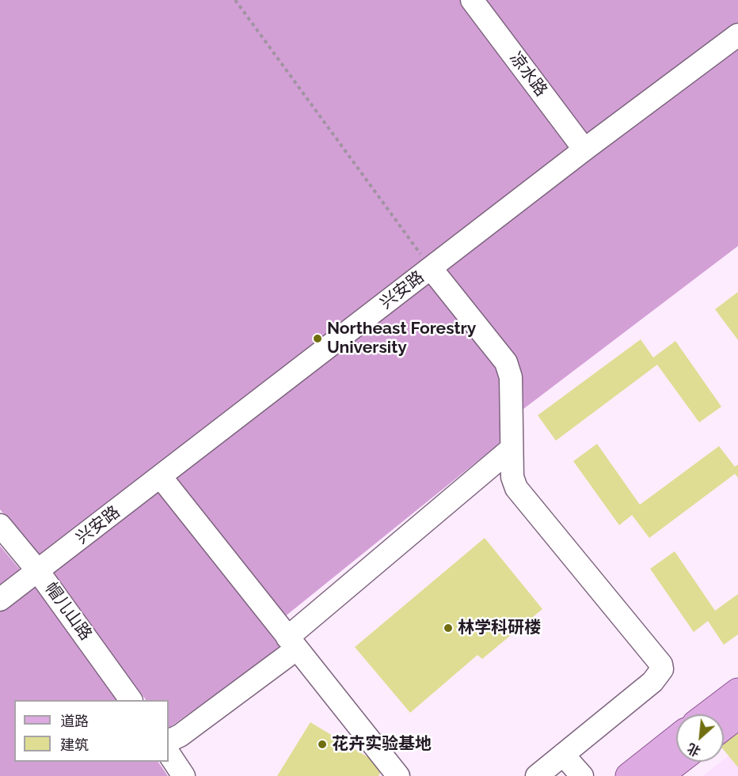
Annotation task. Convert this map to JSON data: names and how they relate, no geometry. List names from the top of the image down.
{
  "streets": {
    "street": ["凉水路", "兴安路", "帽儿山路"]
  },
  "crossings": [
    ["凉水路", "兴安路"],
    ["兴安路", "帽儿山路"]
  ],
  "places": ["Northeast Forestry University", "林学科研楼", "花卉实验基地"],
  "legend": ["道路", "建筑"],
  "north": "bottom left"
}
